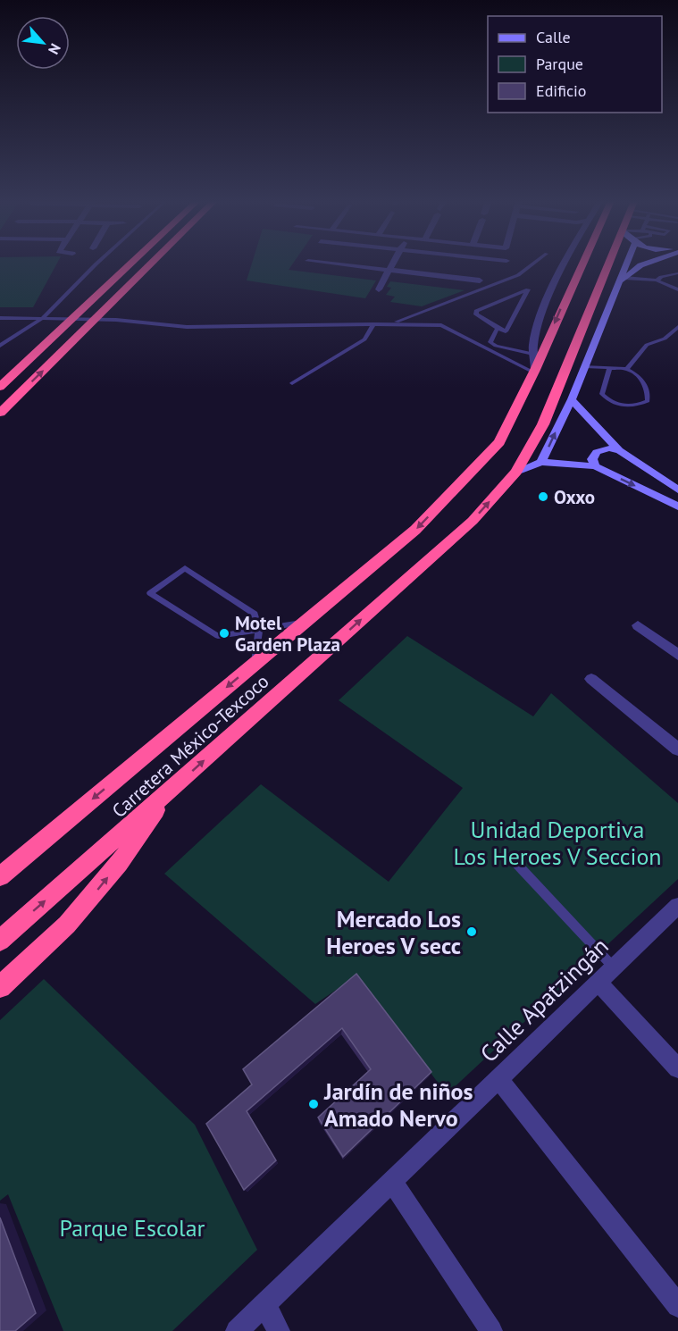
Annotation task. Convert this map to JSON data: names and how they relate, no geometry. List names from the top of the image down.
{
  "streets": {
    "highway": ["Carretera México-Texcoco"],
    "street": ["Calle Apatzingán"]
  },
  "parks": ["Unidad Deportiva Los Heroes V Seccion", "Parque Escolar"],
  "places": [
    "Oxxo",
    "Motel Garden Plaza",
    "Mercado Los Heroes V secc",
    "Jardín de niños Amado Nervo"
  ],
  "legend": ["Calle", "Parque", "Edificio"],
  "north": "bottom right"
}
